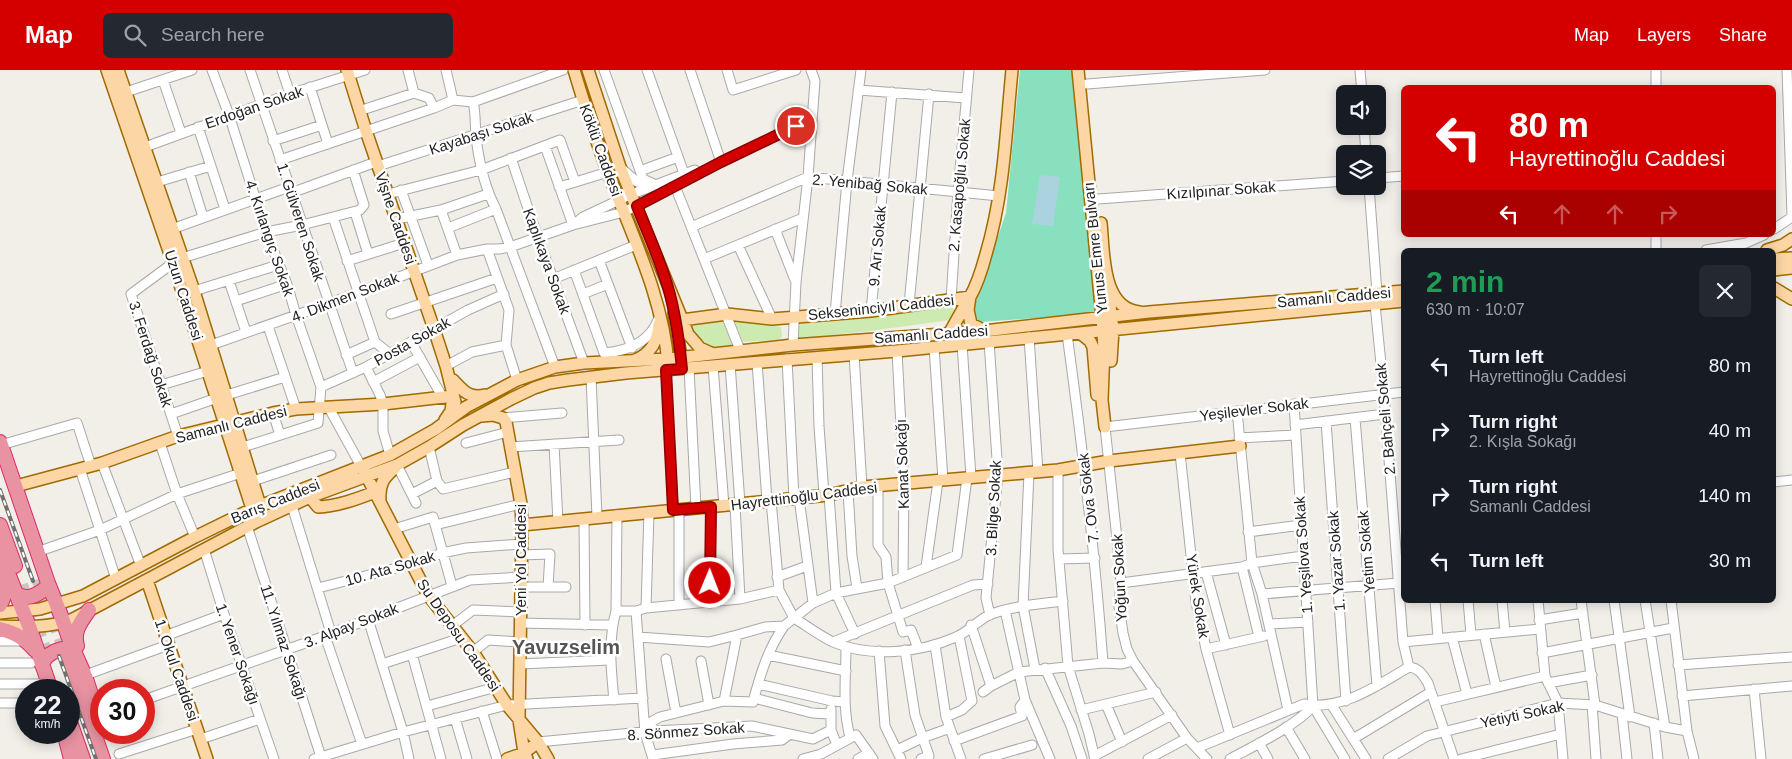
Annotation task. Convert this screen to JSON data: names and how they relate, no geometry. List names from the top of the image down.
{
  "streets": {
    "main road": [
      "Köklü Caddesi",
      "Vişne Caddesi",
      "Yunus Emre Bulvarı",
      "Uzun Caddesi",
      "Samanlı Caddesi",
      "Sekseninciyıl Caddesi",
      "Hayrettinoğlu Caddesi",
      "Barış Caddesi",
      "Yeni Yol Caddesi",
      "Su Deposu Caddesi",
      "1. Okul Caddesi"
    ],
    "street": [
      "Erdoğan Sokak",
      "Kayabaşı Sokak",
      "2. Yenibağ Sokak",
      "2. Kasapoğlu Sokak",
      "Kızılpınar Sokak",
      "1. Gülveren Sokak",
      "4. Kırlangıç Sokak",
      "9. Arı Sokak",
      "Kaplıkaya Sokak",
      "4. Dikmen Sokak",
      "Posta Sokak",
      "3. Ferdağ Sokak",
      "Yeşilevler Sokak",
      "2. Bahçeli Sokak",
      "Kanat Sokağı",
      "7. Ova Sokak",
      "3. Bilge Sokak",
      "Yetim Sokak",
      "1. Yeşilova Sokak",
      "1. Yazar Sokak",
      "10. Ata Sokak",
      "Yoğun Sokak",
      "Yürek Sokak",
      "3. Alpay Sokak",
      "11. Yılmaz Sokağı",
      "1. Yener Sokağı",
      "Yetiyti Sokak",
      "8. Sönmez Sokak"
    ]
  },
  "crossings": [
    ["Erdoğan Sokak", "Vişne Caddesi"],
    ["Erdoğan Sokak", "1. Gülveren Sokak"],
    ["Erdoğan Sokak", "4. Kırlangıç Sokak"],
    ["Erdoğan Sokak", "Uzun Caddesi"],
    ["Kayabaşı Sokak", "Köklü Caddesi"],
    ["Kayabaşı Sokak", "Vişne Caddesi"],
    ["Kayabaşı Sokak", "1. Gülveren Sokak"],
    ["Kayabaşı Sokak", "4. Kırlangıç Sokak"],
    ["Kayabaşı Sokak", "Uzun Caddesi"],
    ["Köklü Caddesi", "Samanlı Caddesi"],
    ["2. Yenibağ Sokak", "2. Kasapoğlu Sokak"],
    ["2. Yenibağ Sokak", "9. Arı Sokak"],
    ["2. Yenibağ Sokak", "Sekseninciyıl Caddesi"],
    ["2. Kasapoğlu Sokak", "Sekseninciyıl Caddesi"],
    ["Kızılpınar Sokak", "Yunus Emre Bulvarı"],
    ["Vişne Caddesi", "4. Dikmen Sokak"],
    ["Vişne Caddesi", "Posta Sokak"],
    ["1. Gülveren Sokak", "4. Dikmen Sokak"],
    ["1. Gülveren Sokak", "Posta Sokak"],
    ["4. Kırlangıç Sokak", "4. Dikmen Sokak"],
    ["4. Kırlangıç Sokak", "Samanlı Caddesi"],
    ["4. Kırlangıç Sokak", "Posta Sokak"],
    ["9. Arı Sokak", "Sekseninciyıl Caddesi"],
    ["Yunus Emre Bulvarı", "Samanlı Caddesi"],
    ["Yunus Emre Bulvarı", "Yeşilevler Sokak"],
    ["Yunus Emre Bulvarı", "Yoğun Sokak"],
    ["Kaplıkaya Sokak", "4. Dikmen Sokak"],
    ["Kaplıkaya Sokak", "Samanlı Caddesi"],
    ["Uzun Caddesi", "4. Dikmen Sokak"],
    ["Uzun Caddesi", "Samanlı Caddesi"],
    ["Uzun Caddesi", "3. Ferdağ Sokak"],
    ["Uzun Caddesi", "Barış Caddesi"],
    ["Uzun Caddesi", "11. Yılmaz Sokağı"],
    ["Samanlı Caddesi", "3. Ferdağ Sokak"],
    ["Samanlı Caddesi", "2. Bahçeli Sokak"],
    ["Samanlı Caddesi", "Kanat Sokağı"],
    ["Samanlı Caddesi", "7. Ova Sokak"],
    ["Samanlı Caddesi", "Barış Caddesi"],
    ["Samanlı Caddesi", "3. Bilge Sokak"],
    ["Samanlı Caddesi", "Yeni Yol Caddesi"],
    ["Yeşilevler Sokak", "2. Bahçeli Sokak"],
    ["Yeşilevler Sokak", "1. Yeşilova Sokak"],
    ["Yeşilevler Sokak", "Yoğun Sokak"],
    ["Kanat Sokağı", "Hayrettinoğlu Caddesi"],
    ["Hayrettinoğlu Caddesi", "7. Ova Sokak"],
    ["Hayrettinoğlu Caddesi", "3. Bilge Sokak"],
    ["Hayrettinoğlu Caddesi", "Yeni Yol Caddesi"],
    ["Hayrettinoğlu Caddesi", "Yoğun Sokak"],
    ["Barış Caddesi", "Su Deposu Caddesi"],
    ["Barış Caddesi", "11. Yılmaz Sokağı"],
    ["Barış Caddesi", "1. Yener Sokağı"],
    ["Barış Caddesi", "1. Okul Caddesi"],
    ["Yeni Yol Caddesi", "10. Ata Sokak"],
    ["Yeni Yol Caddesi", "3. Alpay Sokak"],
    ["Yeni Yol Caddesi", "Su Deposu Caddesi"],
    ["10. Ata Sokak", "3. Alpay Sokak"],
    ["10. Ata Sokak", "Su Deposu Caddesi"],
    ["3. Alpay Sokak", "Su Deposu Caddesi"],
    ["3. Alpay Sokak", "11. Yılmaz Sokağı"],
    ["3. Alpay Sokak", "1. Yener Sokağı"],
    ["3. Alpay Sokak", "1. Okul Caddesi"],
    ["Su Deposu Caddesi", "8. Sönmez Sokak"]
  ],
  "districts": ["Yavuzselim"],
  "page": {
    "header": "Map",
    "search": "Search here",
    "nav": ["Map", "Layers", "Share"],
    "turn": ["80 m", "Hayrettinoğlu Caddesi"],
    "heading": ["2 min", "630 m · 10:07"],
    "list": [
      {
        "name": "Turn left",
        "note": "Hayrettinoğlu Caddesi",
        "value": "80 m"
      },
      {
        "name": "Turn right",
        "note": "2. Kışla Sokağı",
        "value": "40 m"
      },
      {
        "name": "Turn right",
        "note": "Samanlı Caddesi",
        "value": "140 m"
      },
      {
        "name": "Turn left",
        "value": "30 m"
      }
    ],
    "speed": "22 km/h",
    "limit": "30"
  }
}
